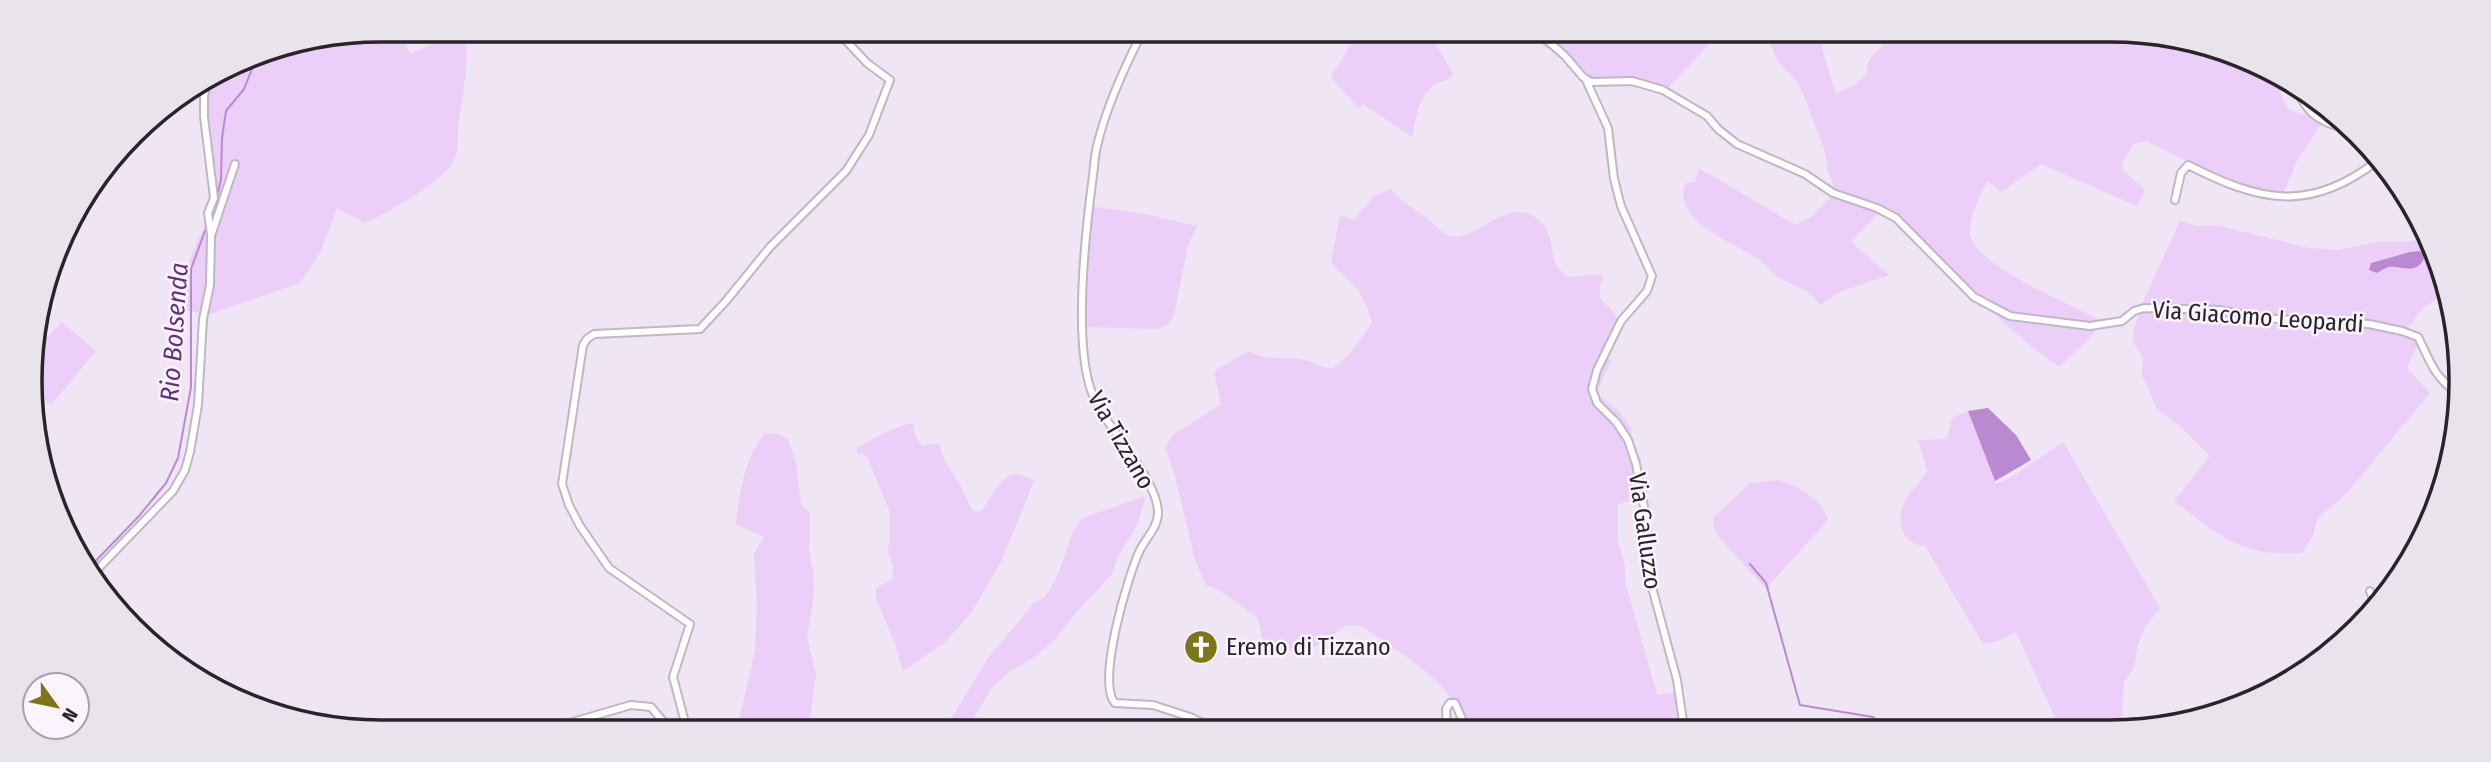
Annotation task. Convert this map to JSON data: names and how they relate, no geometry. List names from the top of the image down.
{
  "streets": {
    "street": ["Via Giacomo Leopardi", "Via Tizzano", "Via Galluzzo"]
  },
  "crossings": [
    ["Via Giacomo Leopardi", "Via Galluzzo"]
  ],
  "water": ["Rio Bolsenda"],
  "places": {
    "church": ["Eremo di Tizzano"]
  },
  "north": "bottom right"
}
